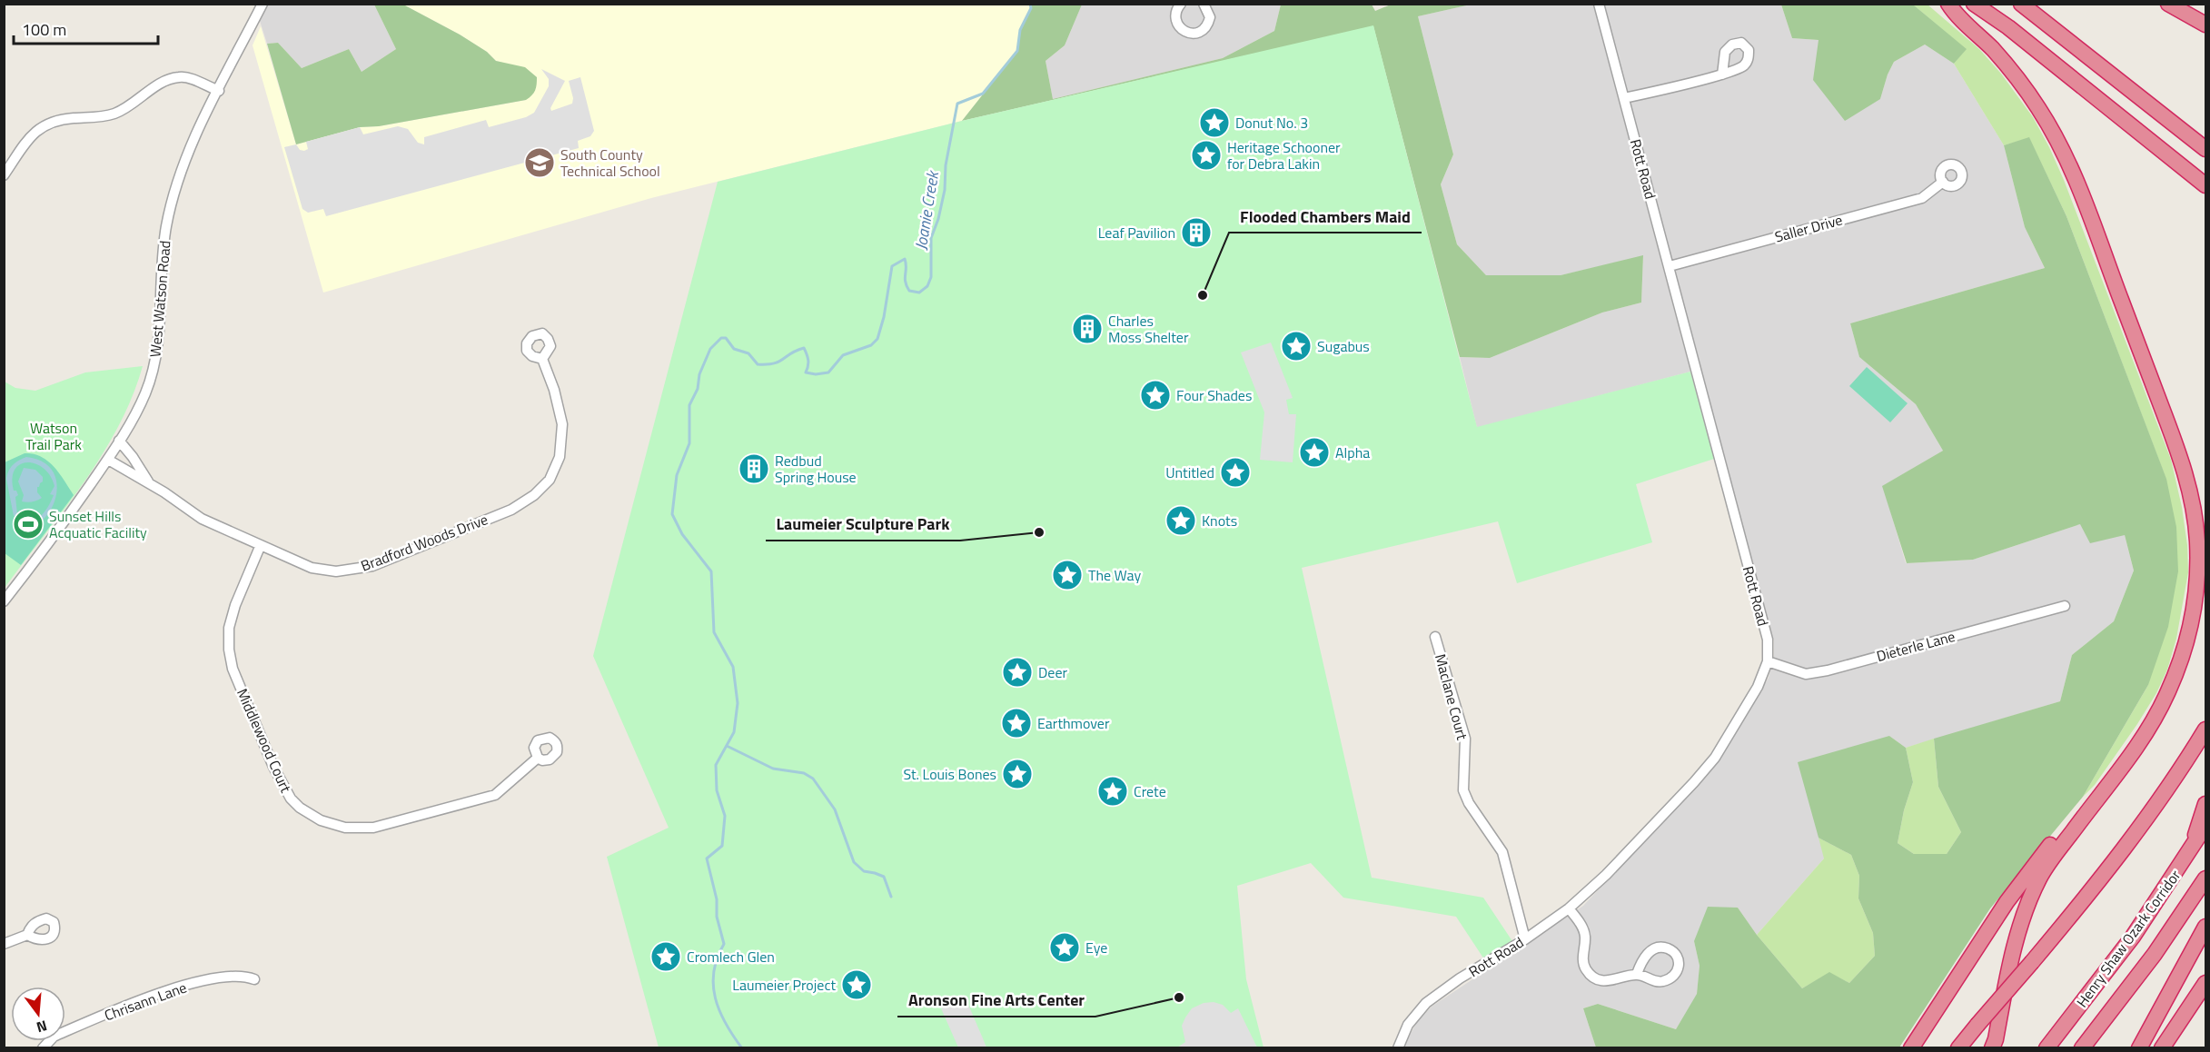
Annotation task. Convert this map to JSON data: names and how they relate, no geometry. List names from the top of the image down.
{
  "streets": {
    "highway": ["Henry Shaw Ozark Corridor"],
    "street": [
      "Rott Road",
      "Saller Drive",
      "West Watson Road",
      "Bradford Woods Drive",
      "Dieterle Lane",
      "Maclane Court",
      "Middlewood Court",
      "Chrisann Lane"
    ]
  },
  "crossings": [
    ["Rott Road", "Saller Drive"],
    ["Rott Road", "Dieterle Lane"],
    ["Rott Road", "Maclane Court"],
    ["West Watson Road", "Bradford Woods Drive"],
    ["Bradford Woods Drive", "Middlewood Court"]
  ],
  "water": ["Joanie Creek"],
  "parks": ["Watson Trail Park"],
  "places": {
    "place": [
      "Donut No. 3",
      "Heritage Schooner for Debra Lakin",
      "Sugabus",
      "Four Shades",
      "Alpha",
      "Untitled",
      "Knots",
      "The Way",
      "Deer",
      "Earthmover",
      "St. Louis Bones",
      "Crete",
      "Eye",
      "Cromlech Glen",
      "Laumeier Project"
    ],
    "school or university": ["South County Technical School"],
    "building": ["Leaf Pavilion", "Charles Moss Shelter", "Redbud Spring House"],
    "other": ["Flooded Chambers Maid", "Laumeier Sculpture Park", "Aronson Fine Arts Center"],
    "sports": ["Sunset Hills Acquatic Facility"]
  },
  "scale_bar": "100 m",
  "north": "bottom"
}
